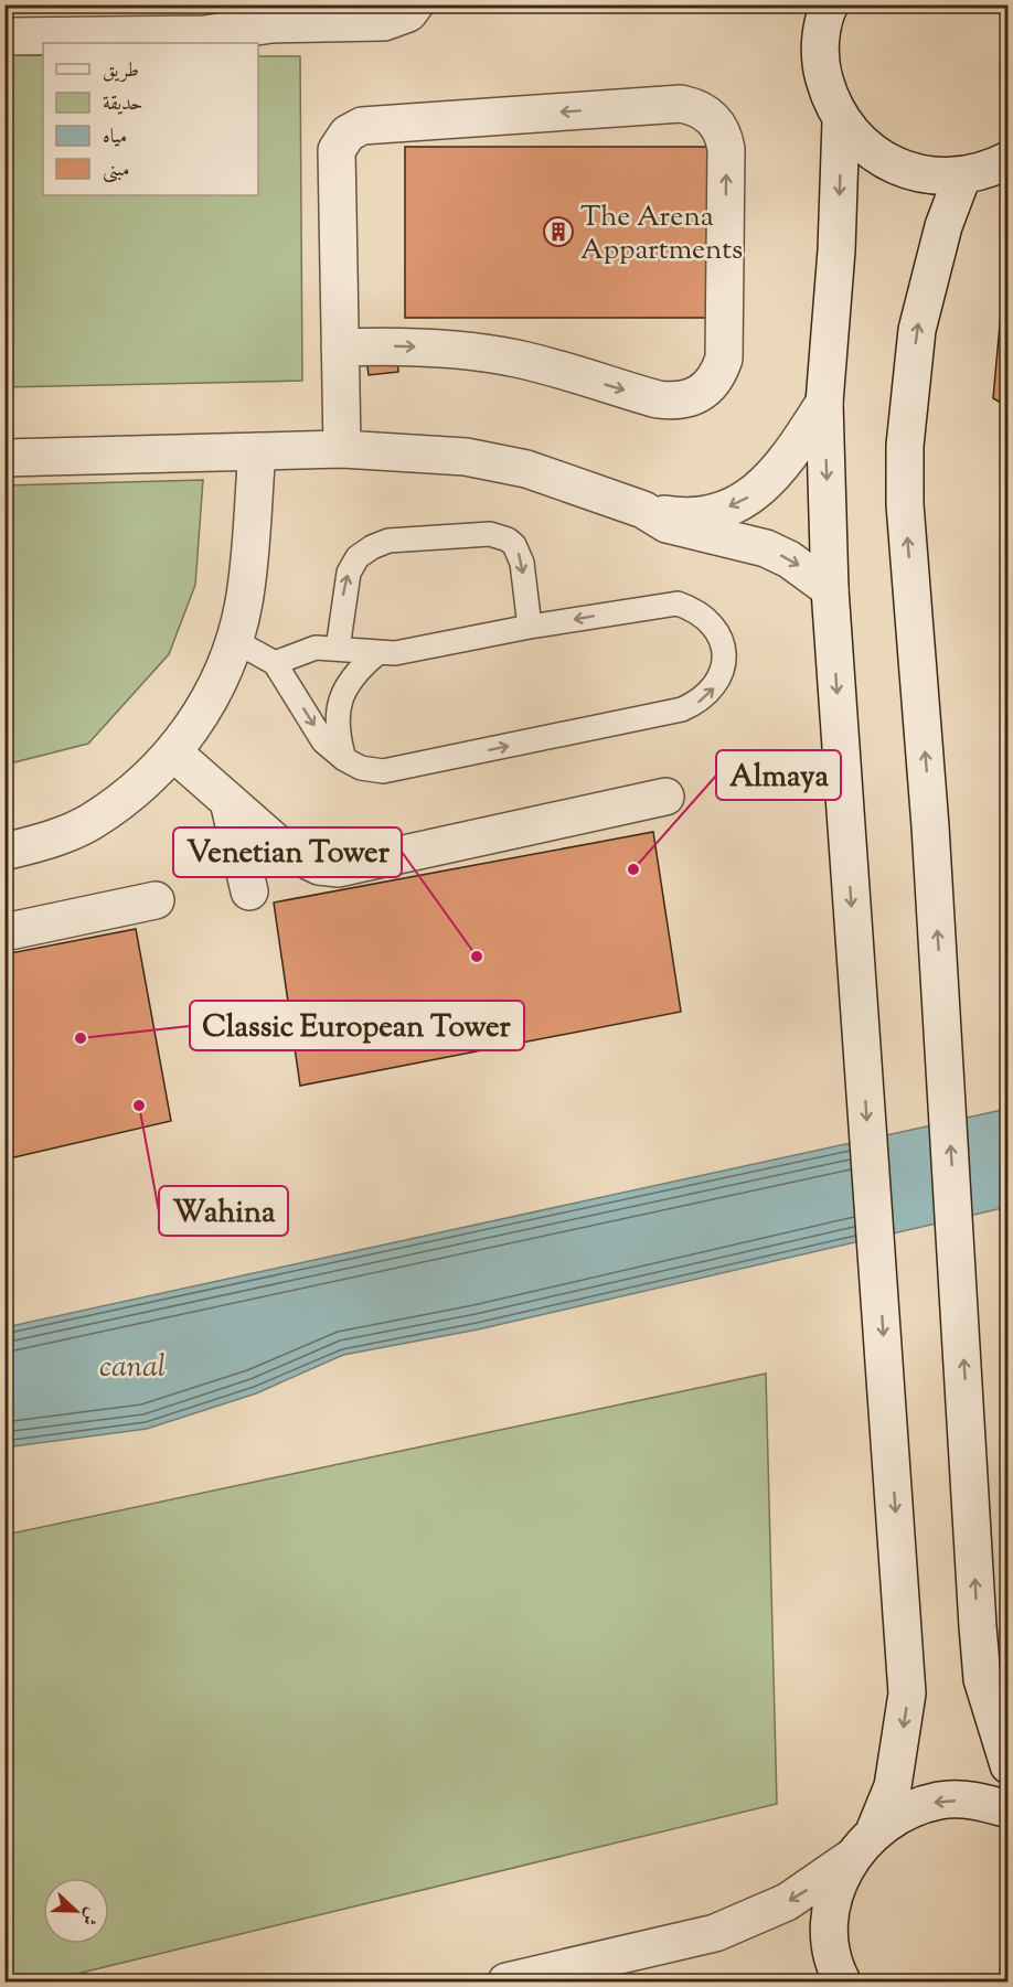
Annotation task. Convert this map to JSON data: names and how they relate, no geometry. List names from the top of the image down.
{
  "water": ["canal"],
  "places": {
    "building": ["The Arena Appartments"],
    "other": [
      "Almaya",
      "Venetian Tower",
      "Classic European Tower",
      "Wahina"
    ]
  },
  "legend": [
    "طريق",
    "حديقة",
    "مياه",
    "مبنى"
  ],
  "north": "right"
}
